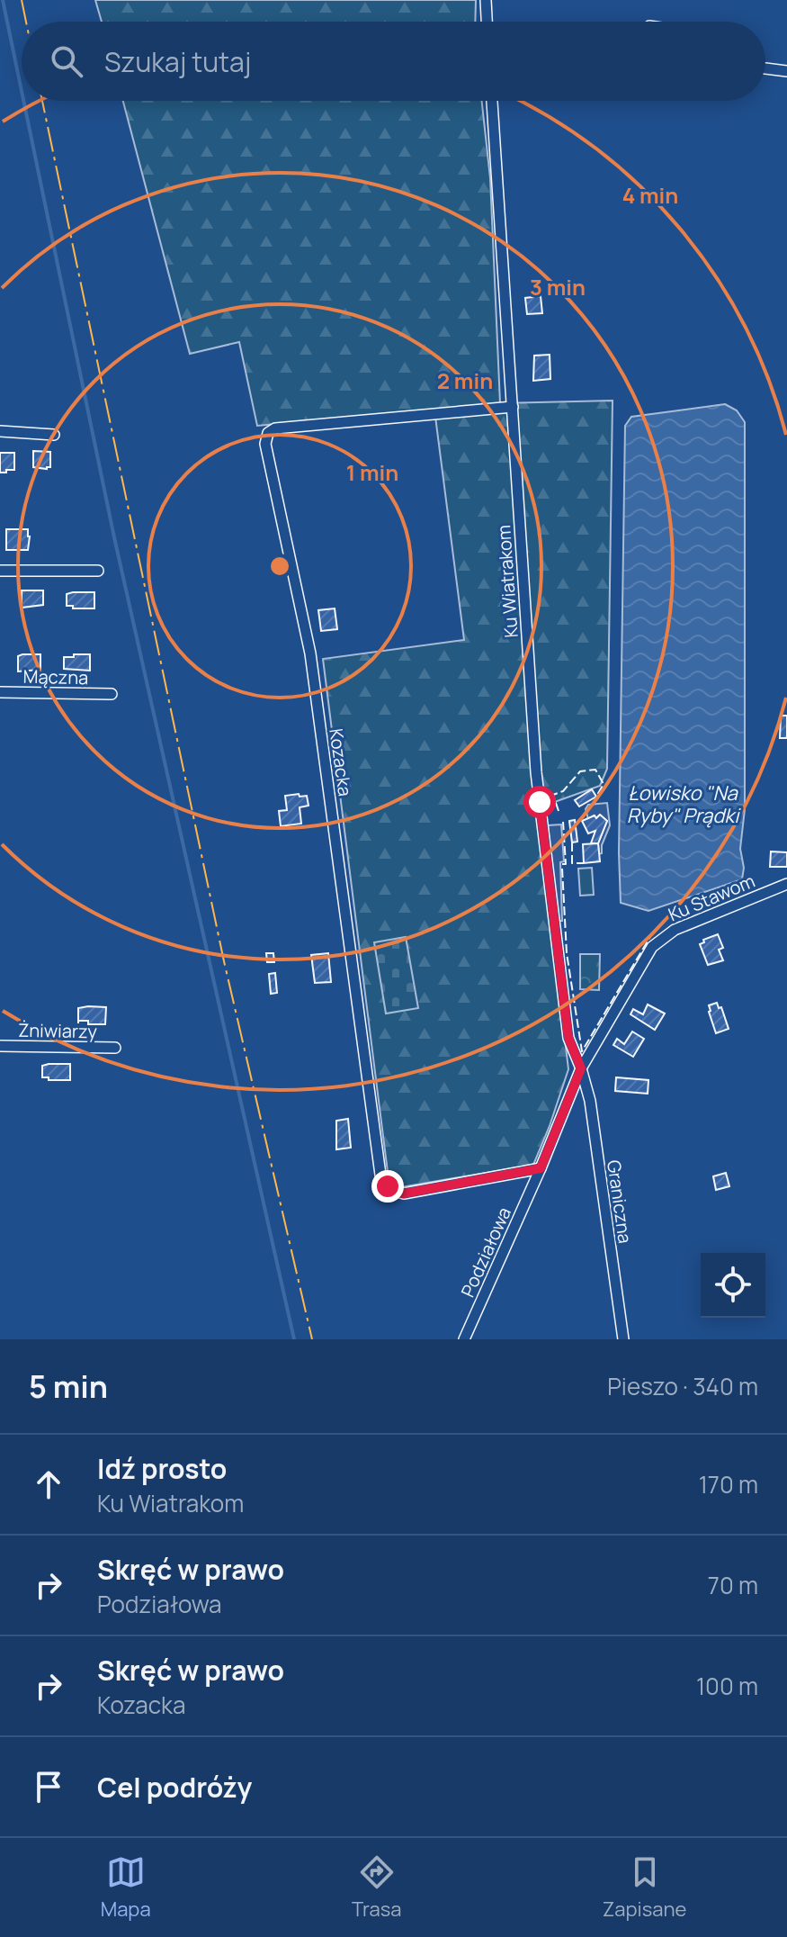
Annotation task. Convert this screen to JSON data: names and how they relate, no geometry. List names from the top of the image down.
{
  "streets": {
    "street": [
      "Ku Wiatrakom",
      "Mączna",
      "Kozacka",
      "Ku Stawom",
      "Żniwiarzy",
      "Graniczna",
      "Podziałowa"
    ]
  },
  "crossings": [
    ["Ku Wiatrakom", "Kozacka"],
    ["Ku Wiatrakom", "Graniczna"],
    ["Ku Wiatrakom", "Podziałowa"],
    ["Kozacka", "Podziałowa"],
    ["Ku Stawom", "Podziałowa"],
    ["Graniczna", "Podziałowa"]
  ],
  "water": ["Łowisko \"Na Ryby\" Prądki"],
  "page": {
    "search": "Szukaj tutaj",
    "heading": ["5 min", "Pieszo · 340 m"],
    "list": [
      ["Idź prosto", "Ku Wiatrakom", "170 m"],
      ["Skręć w prawo", "Podziałowa", "70 m"],
      ["Skręć w prawo", "Kozacka", "100 m"],
      "Cel podróży"
    ],
    "nav": ["Mapa", "Trasa", "Zapisane"]
  },
  "rings": [
    "4 min",
    "3 min",
    "2 min",
    "1 min"
  ]
}
